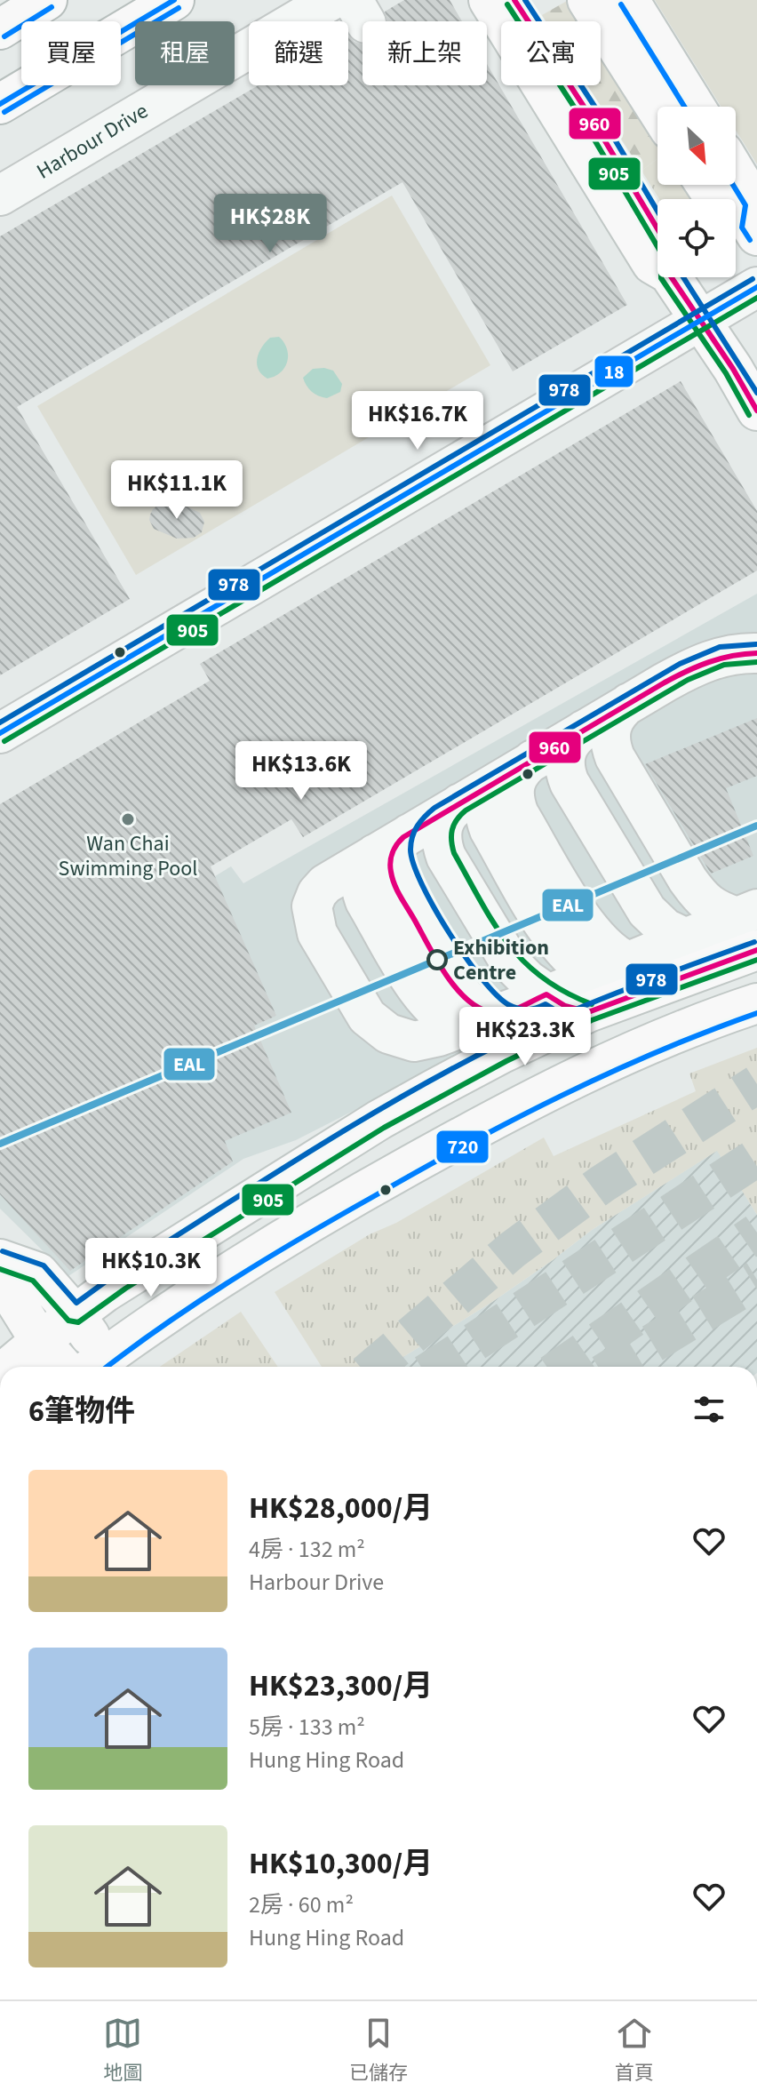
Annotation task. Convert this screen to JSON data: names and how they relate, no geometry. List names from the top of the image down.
{
  "streets": {
    "street": ["Harbour Drive"]
  },
  "places": ["Wan Chai Swimming Pool", "Exhibition Centre"],
  "lines": [
    "transit line 960",
    "transit line 978",
    "transit line 18",
    "transit line 905",
    "transit line 720",
    "transit line EAL"
  ],
  "north": "bottom right",
  "page": {
    "chip": [
      "買屋",
      "租屋",
      "篩選",
      "新上架",
      "公寓"
    ],
    "price": [
      "HK$28K",
      "HK$16.7K",
      "HK$11.1K",
      "HK$13.6K",
      "HK$23.3K",
      "HK$10.3K"
    ],
    "heading": "6筆物件",
    "list": [
      {
        "name": "HK$28,000/月",
        "note": "4房 · 132 m² · Harbour Drive"
      },
      {
        "name": "HK$23,300/月",
        "note": "5房 · 133 m² · Hung Hing Road"
      },
      {
        "name": "HK$10,300/月",
        "note": "2房 · 60 m² · Hung Hing Road"
      }
    ],
    "tabs": ["地圖", "已儲存", "首頁"]
  }
}
